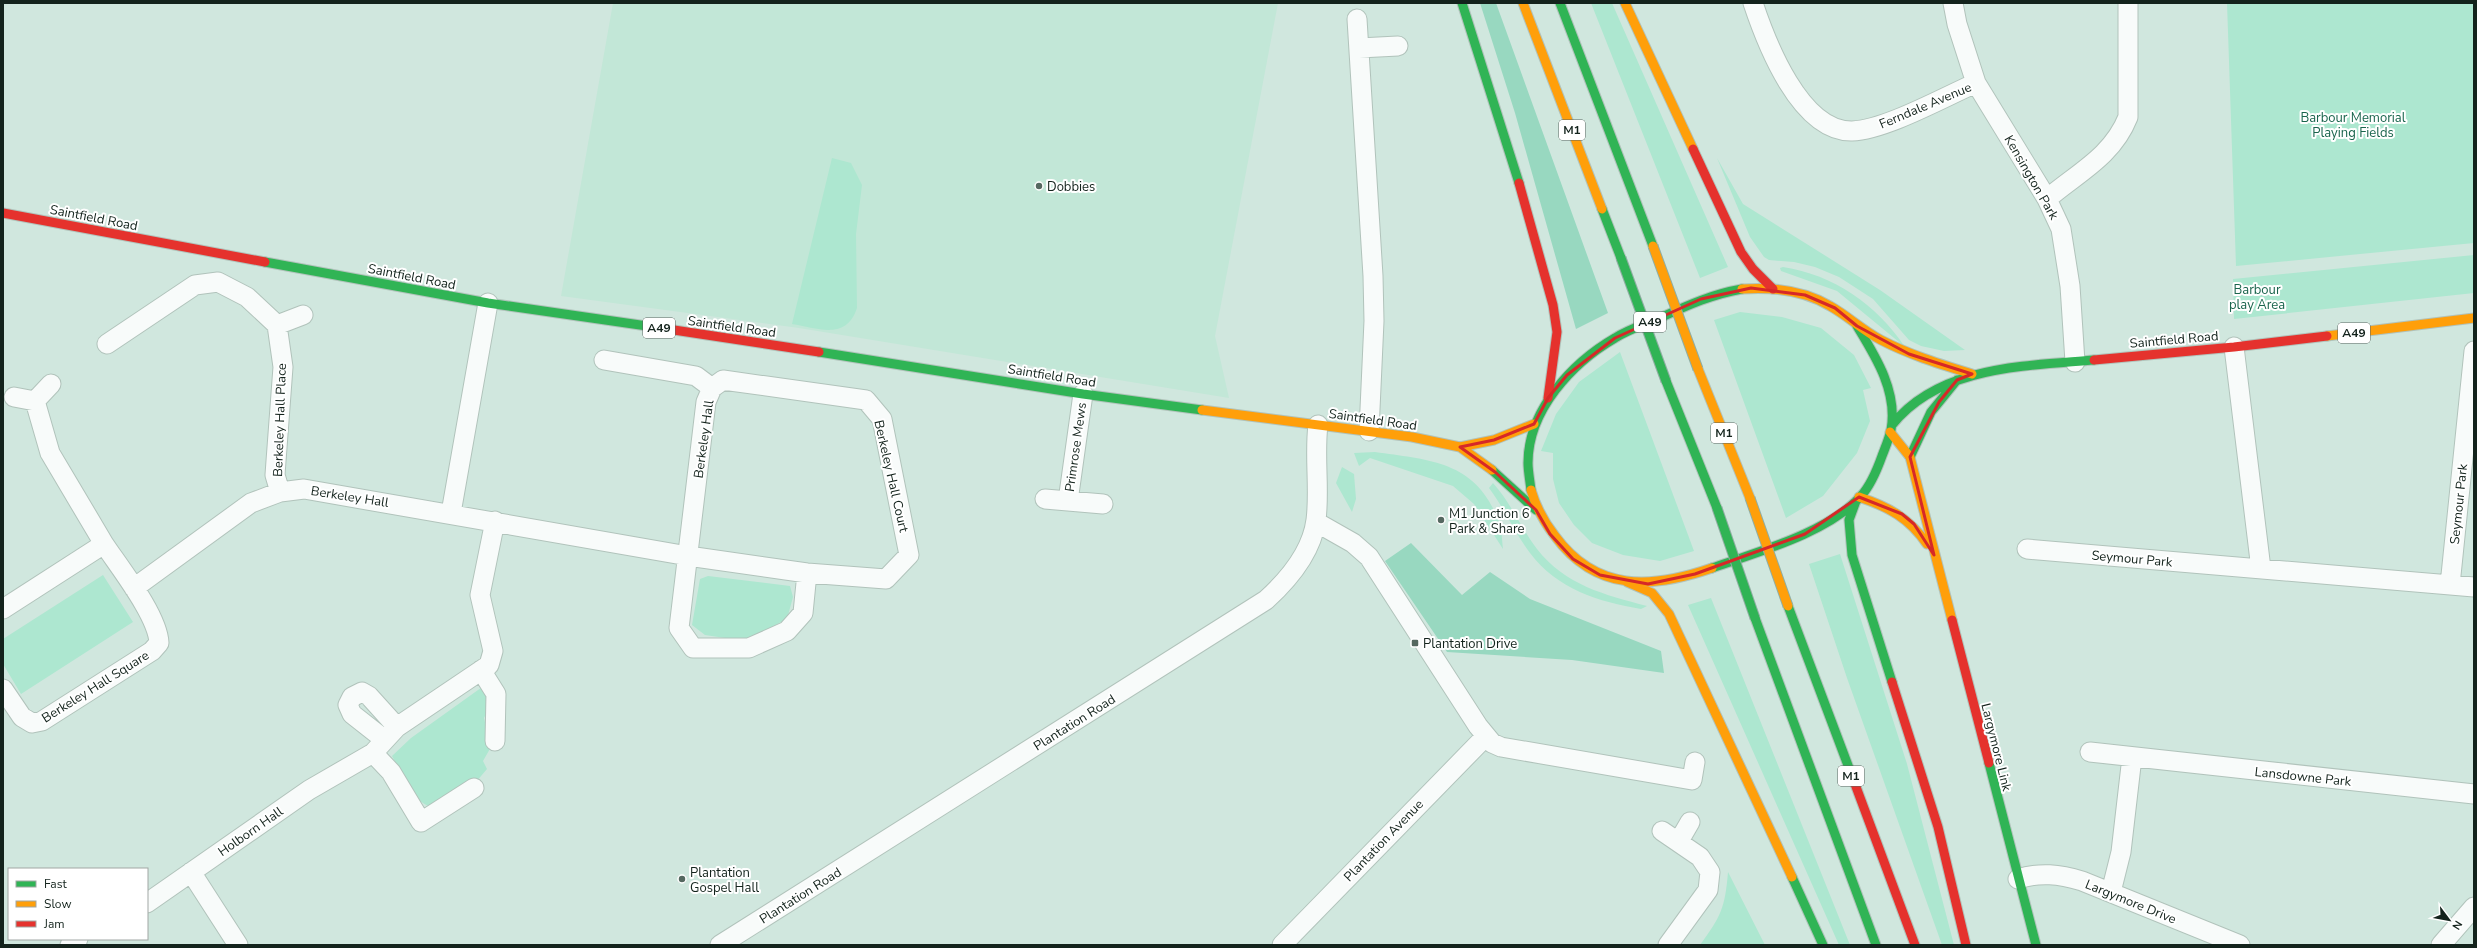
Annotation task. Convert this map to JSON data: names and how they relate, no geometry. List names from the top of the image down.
{
  "streets": {
    "main road": [
      "M1",
      "Saintfield Road",
      "A49",
      "Largymore Link"
    ],
    "street": [
      "Ferndale Avenue",
      "Kensington Park",
      "Berkeley Hall Place",
      "Berkeley Hall",
      "Primrose Mews",
      "Berkeley Hall Court",
      "Seymour Park",
      "Berkeley Hall Square",
      "Plantation Road",
      "Lansdowne Park",
      "Holborn Hall",
      "Plantation Avenue",
      "Largymore Drive"
    ]
  },
  "crossings": [
    ["Ferndale Avenue", "Kensington Park"],
    ["Kensington Park", "Saintfield Road"],
    ["Saintfield Road", "A49"],
    ["Saintfield Road", "Primrose Mews"],
    ["Saintfield Road", "Plantation Road"],
    ["Saintfield Road", "Largymore Link"],
    ["A49", "Largymore Link"],
    ["Berkeley Hall Place", "Berkeley Hall"],
    ["Berkeley Hall", "Berkeley Hall Court"],
    ["Berkeley Hall", "Berkeley Hall Square"],
    ["Largymore Link", "Largymore Drive"]
  ],
  "parks": ["Barbour Memorial Playing Fields", "Barbour play Area"],
  "places": {
    "other": ["Dobbies", "M1 Junction 6 Park & Share", "Plantation Gospel Hall"],
    "transit": ["Plantation Drive"]
  },
  "legend": ["Fast", "Slow", "Jam"],
  "north": "bottom right"
}
